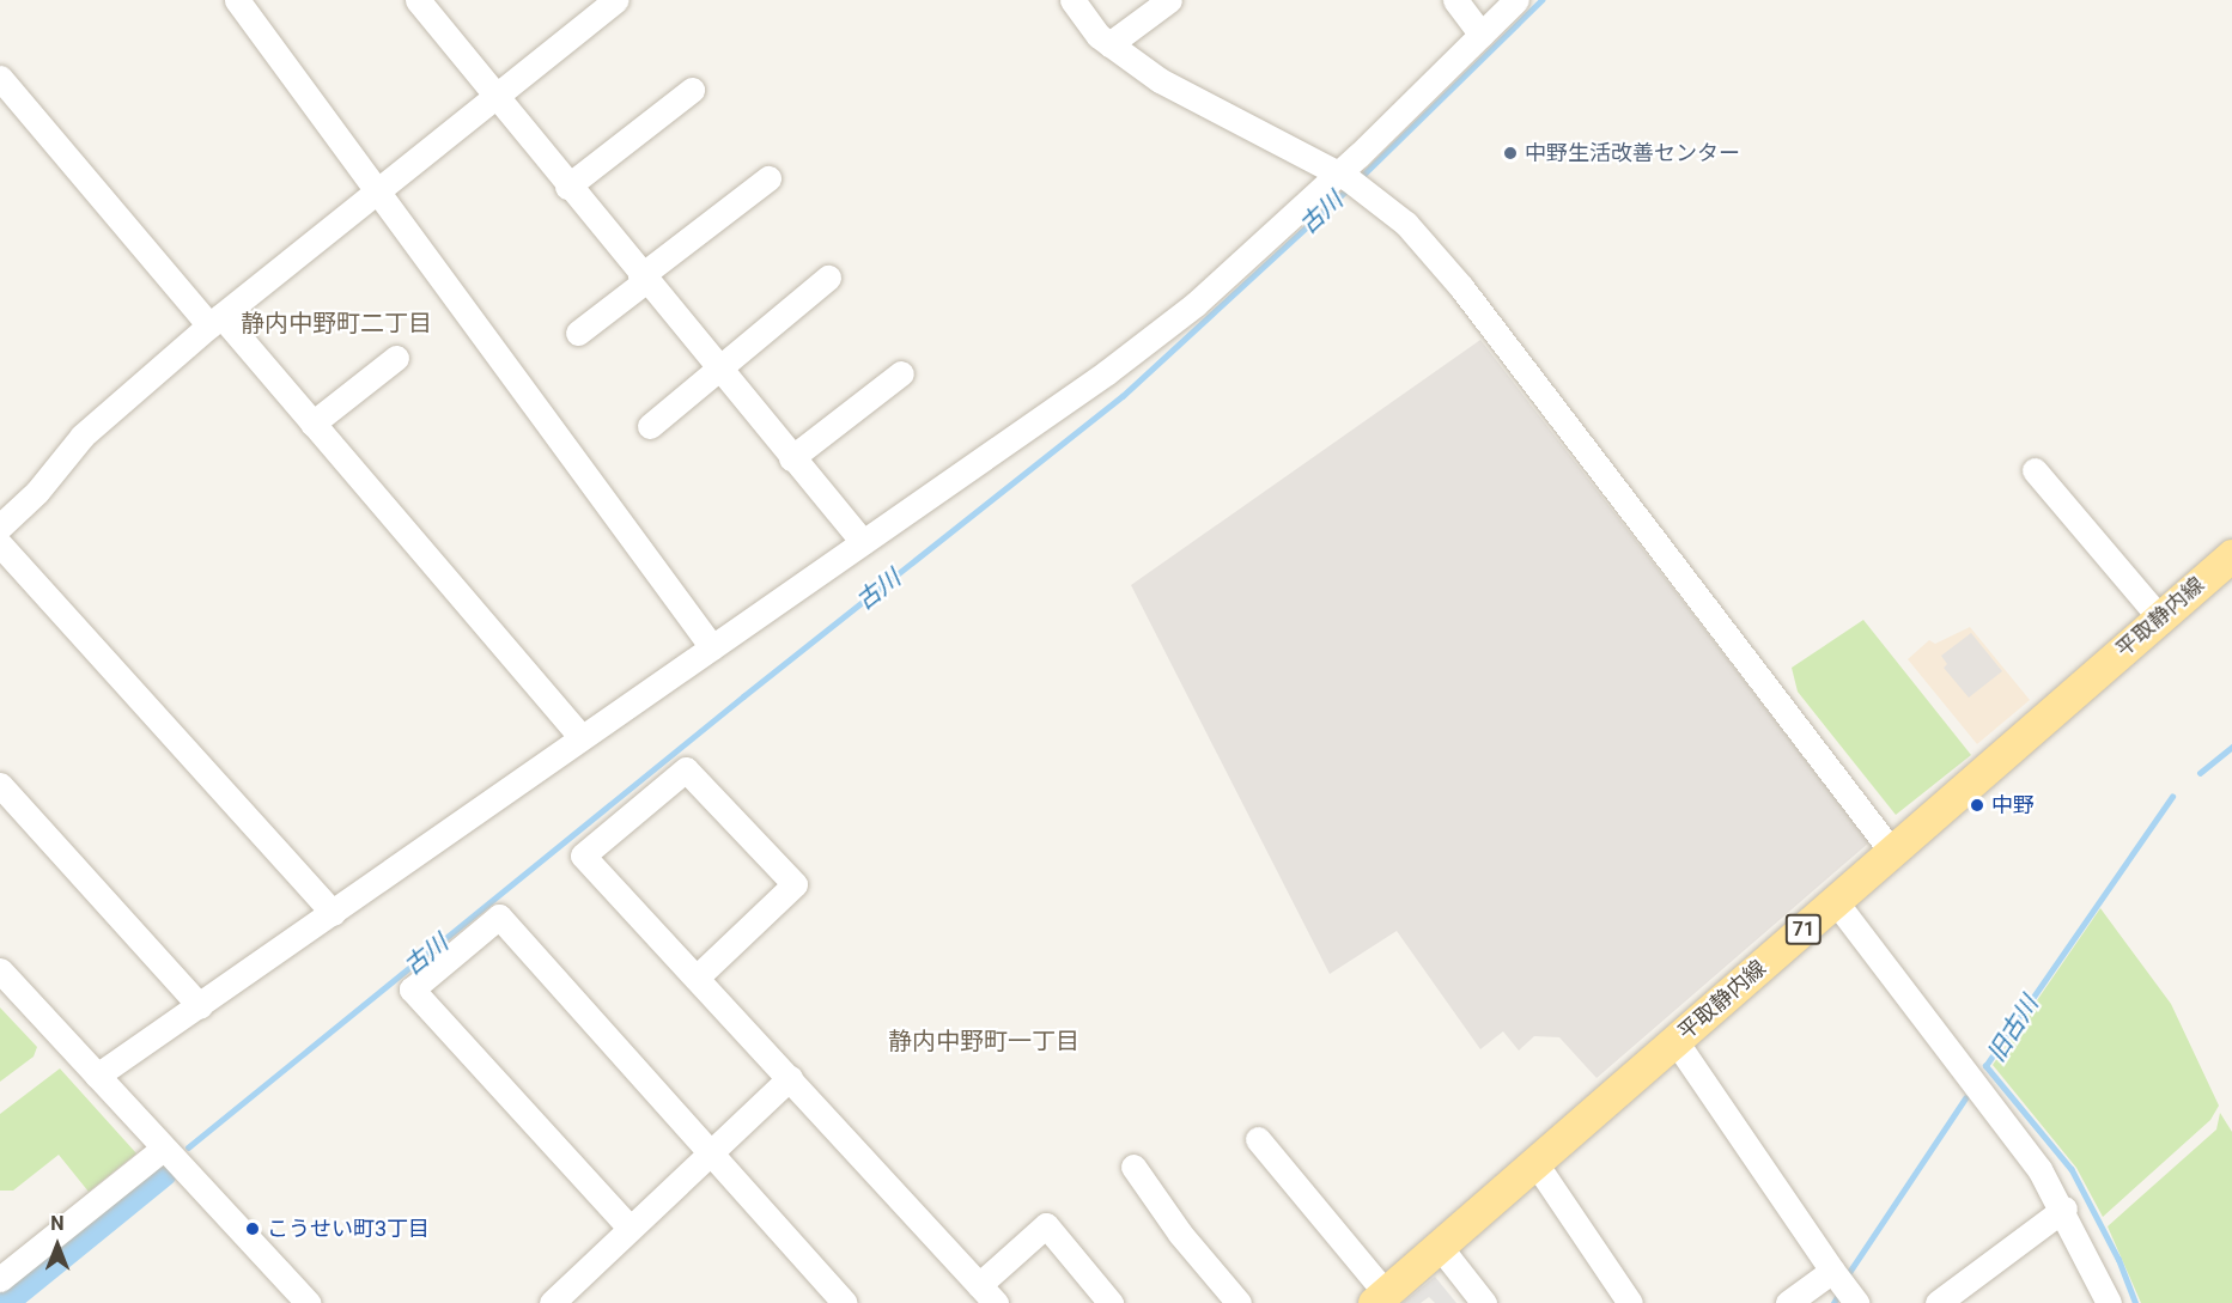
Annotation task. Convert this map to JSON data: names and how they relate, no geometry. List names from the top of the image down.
{
  "streets": {
    "main road": ["平取静内線", "71"]
  },
  "districts": ["静内中野町二丁目", "静内中野町一丁目"],
  "water": ["古川", "旧古川"],
  "places": ["中野生活改善センター", "中野", "こうせい町3丁目"],
  "north": "top"
}
